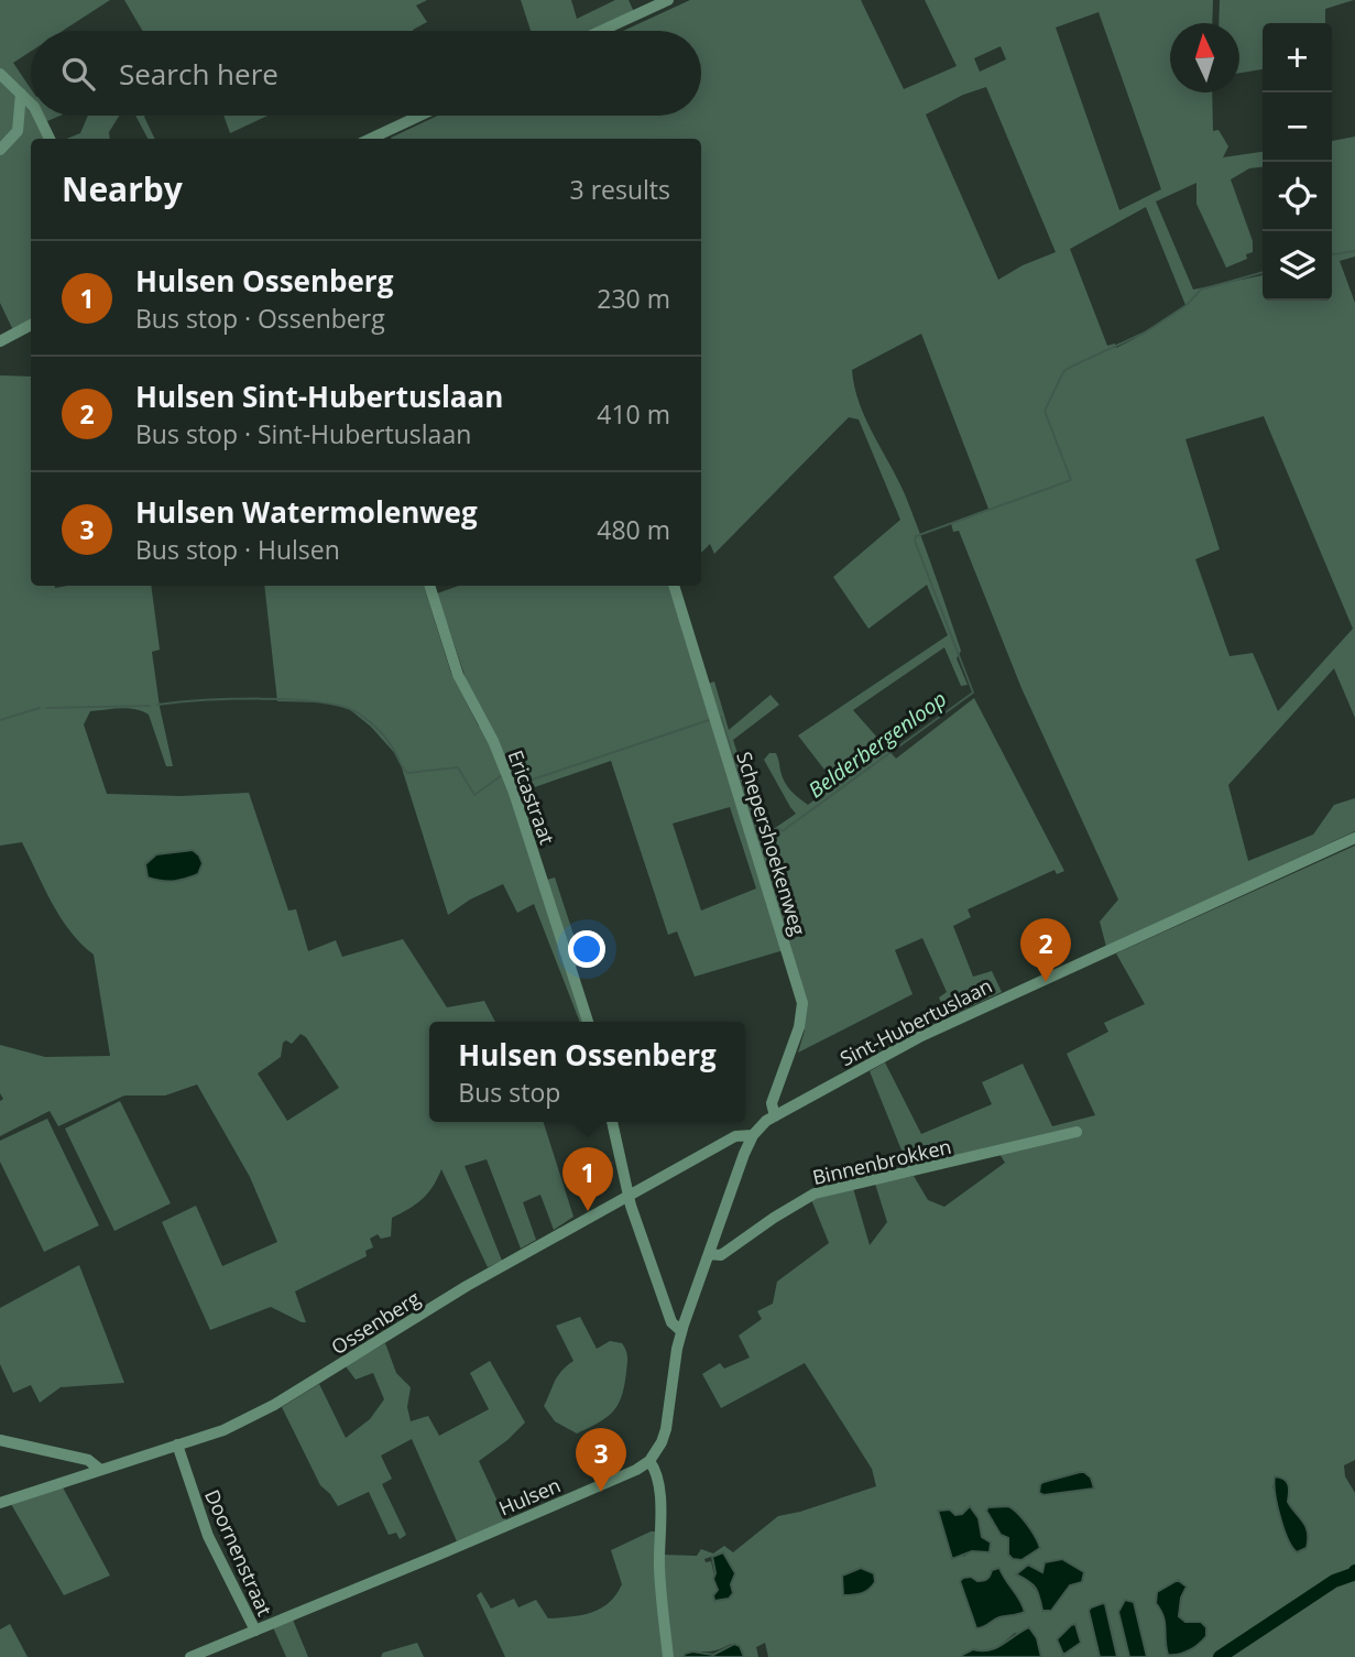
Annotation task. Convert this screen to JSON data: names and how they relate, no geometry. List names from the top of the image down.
{
  "streets": {
    "street": [
      "Ericastraat",
      "Schepershoekenweg",
      "Sint-Hubertuslaan",
      "Binnenbrokken",
      "Ossenberg",
      "Hulsen",
      "Doornenstraat"
    ]
  },
  "crossings": [
    ["Schepershoekenweg", "Sint-Hubertuslaan"],
    ["Sint-Hubertuslaan", "Ossenberg"],
    ["Ossenberg", "Doornenstraat"],
    ["Hulsen", "Doornenstraat"]
  ],
  "water": ["Belderbergenloop"],
  "north": "top",
  "page": {
    "map_buttons": ["+", "−"],
    "search": "Search here",
    "heading": ["Nearby", "3 results"],
    "list": [
      {
        "mark": "1",
        "name": "Hulsen Ossenberg",
        "note": "Bus stop · Ossenberg",
        "value": "230 m"
      },
      {
        "mark": "2",
        "name": "Hulsen Sint-Hubertuslaan",
        "note": "Bus stop · Sint-Hubertuslaan",
        "value": "410 m"
      },
      {
        "mark": "3",
        "name": "Hulsen Watermolenweg",
        "note": "Bus stop · Hulsen",
        "value": "480 m"
      }
    ],
    "pins": ["2", "1", "3"],
    "popup": ["Hulsen Ossenberg", "Bus stop"]
  }
}
